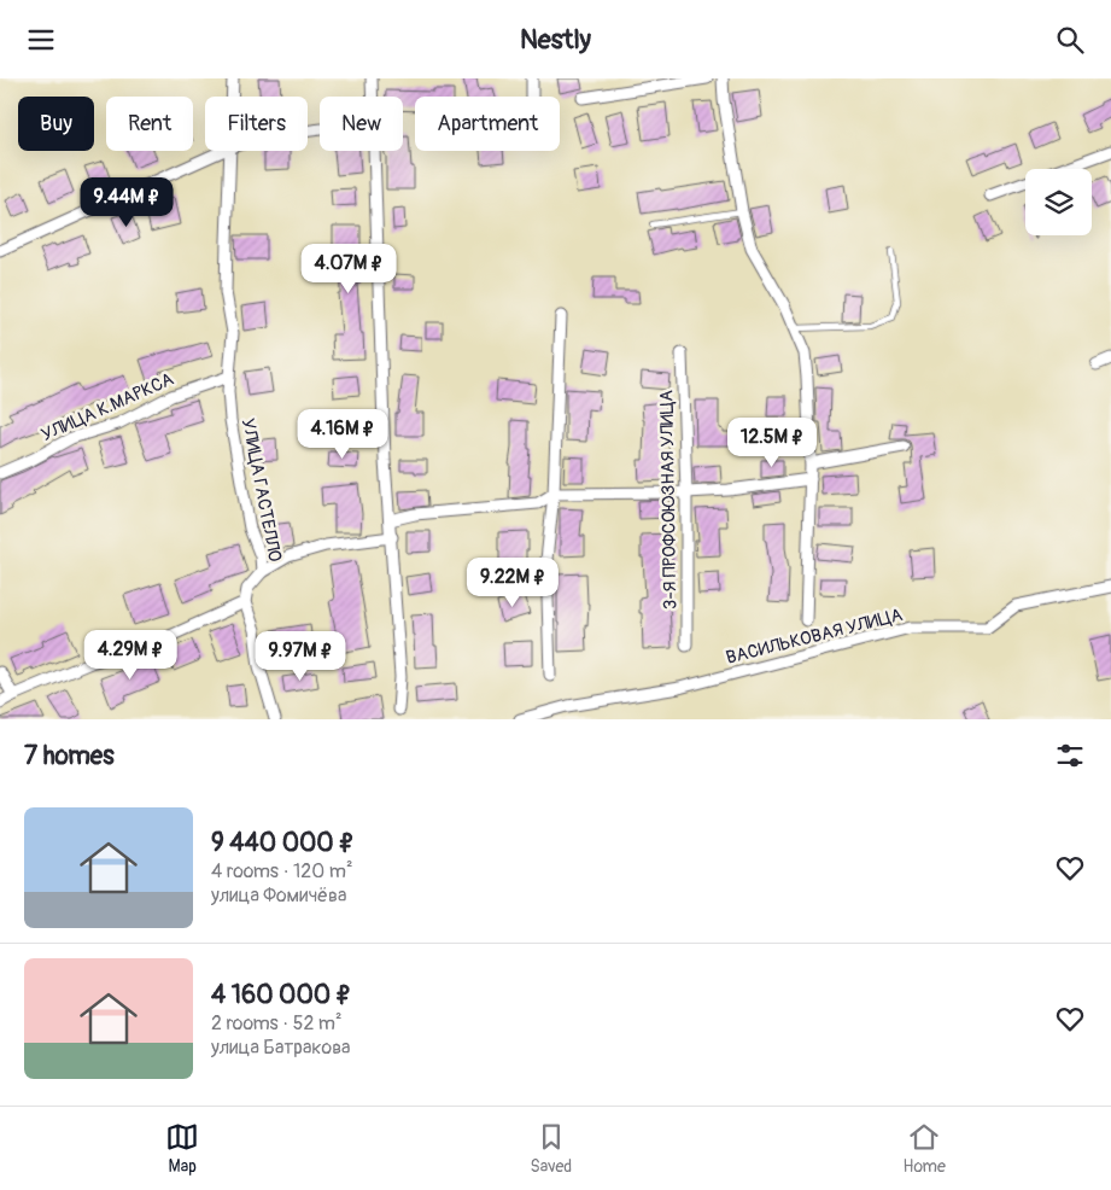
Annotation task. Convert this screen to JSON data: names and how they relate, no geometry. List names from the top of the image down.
{
  "streets": {
    "street": [
      "УЛИЦА К.МАРКСА",
      "УЛИЦА ГАСТЕЛЛО",
      "3-Я ПРОФСОЮЗНАЯ УЛИЦА",
      "ВАСИЛЬКОВАЯ УЛИЦА"
    ]
  },
  "crossings": [
    ["УЛИЦА К.МАРКСА", "УЛИЦА ГАСТЕЛЛО"]
  ],
  "page": {
    "header": "Nestly",
    "chip": [
      "Buy",
      "Rent",
      "Filters",
      "New",
      "Apartment"
    ],
    "price": [
      "9.44M ₽",
      "4.07M ₽",
      "4.16M ₽",
      "12.5M ₽",
      "9.22M ₽",
      "4.29M ₽",
      "9.97M ₽"
    ],
    "heading": "7 homes",
    "list": [
      {
        "name": "9 440 000 ₽",
        "note": "4 rooms · 120 m² · улица Фомичёва"
      },
      {
        "name": "4 160 000 ₽",
        "note": "2 rooms · 52 m² · улица Батракова"
      }
    ],
    "tabs": ["Map", "Saved", "Home"]
  }
}
